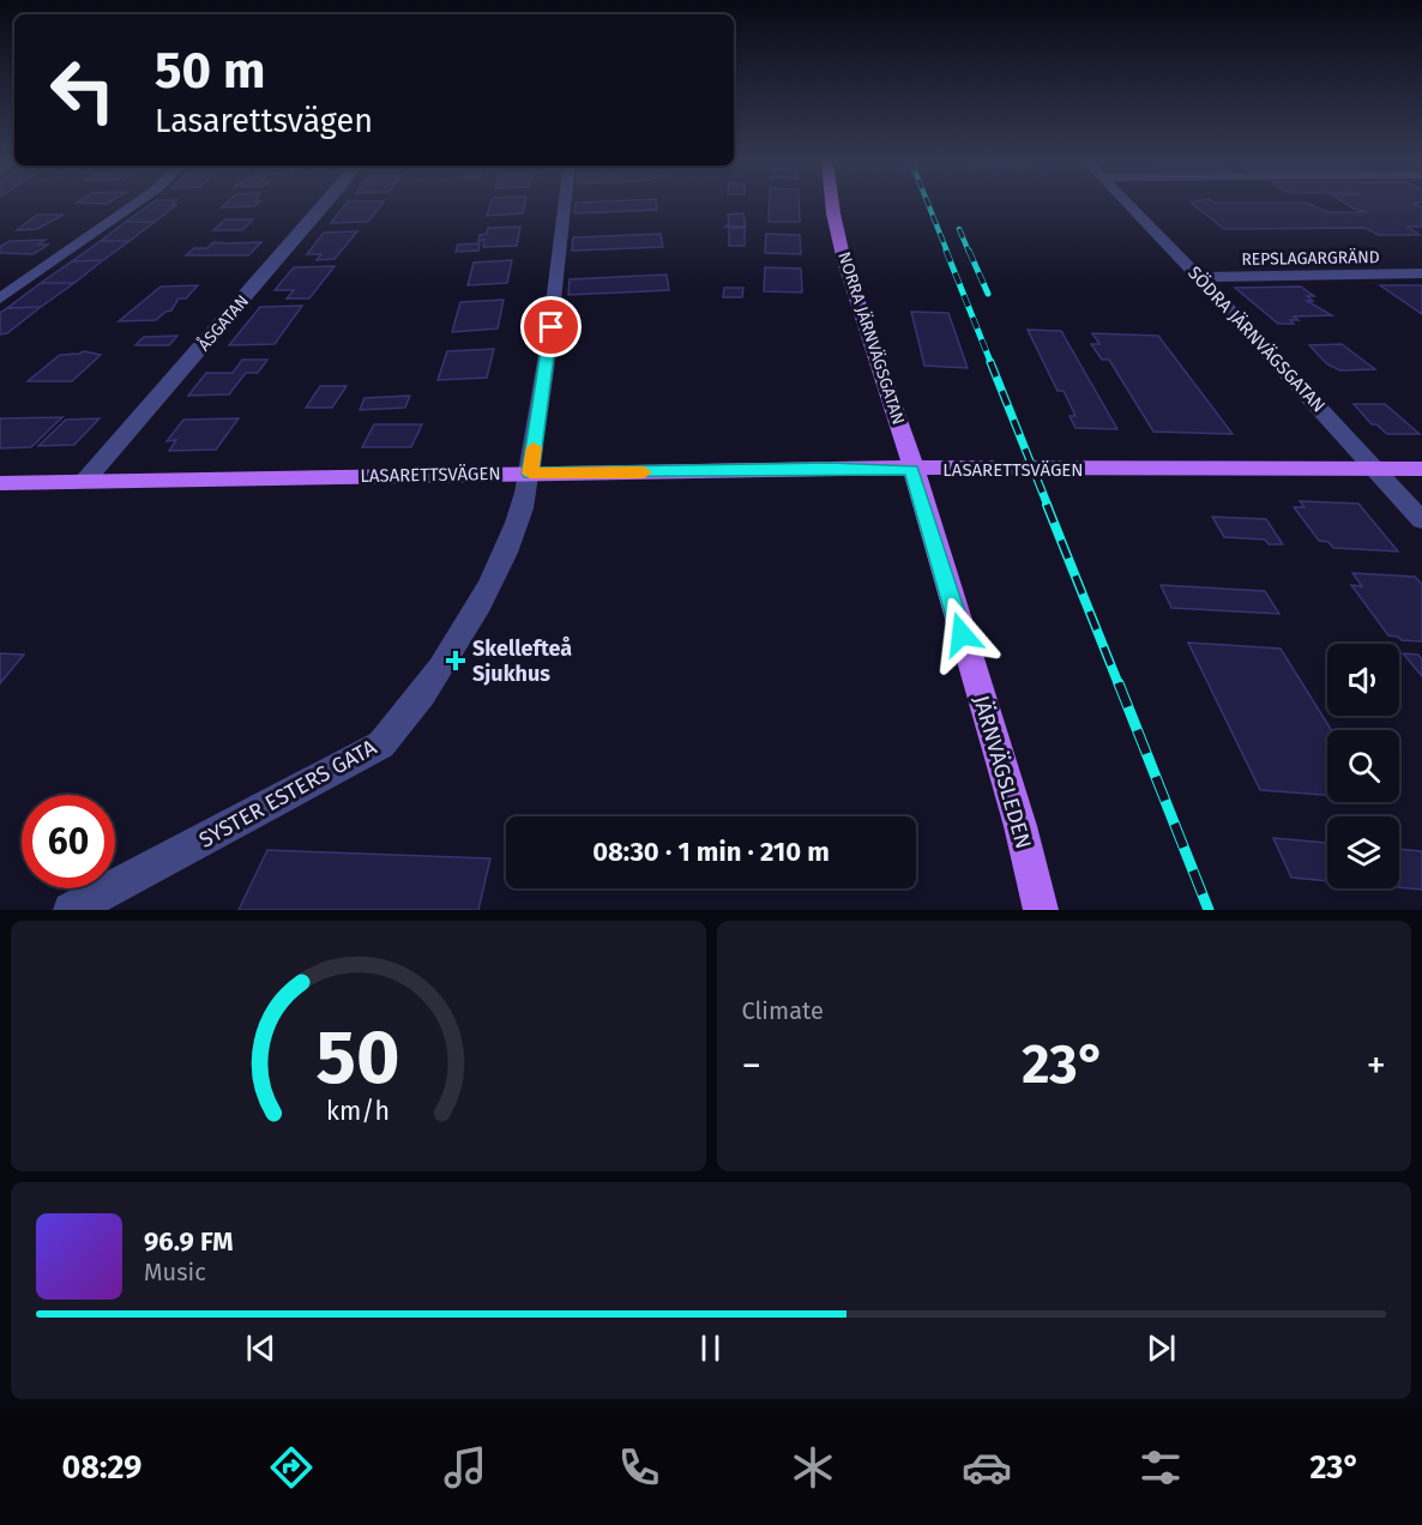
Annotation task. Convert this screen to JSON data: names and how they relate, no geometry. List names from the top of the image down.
{
  "streets": {
    "main road": ["NORRA JÄRNVÄGSGATAN", "LASARETTSVÄGEN", "JÄRNVÄGSLEDEN"],
    "street": [
      "REPSLAGARGRÄND",
      "ÅSGATAN",
      "SÖDRA JÄRNVÄGSGATAN",
      "SYSTER ESTERS GATA"
    ]
  },
  "crossings": [
    ["REPSLAGARGRÄND", "SÖDRA JÄRNVÄGSGATAN"],
    ["ÅSGATAN", "LASARETTSVÄGEN"],
    ["NORRA JÄRNVÄGSGATAN", "LASARETTSVÄGEN"],
    ["NORRA JÄRNVÄGSGATAN", "JÄRNVÄGSLEDEN"],
    ["SÖDRA JÄRNVÄGSGATAN", "LASARETTSVÄGEN"],
    ["LASARETTSVÄGEN", "JÄRNVÄGSLEDEN"],
    ["LASARETTSVÄGEN", "SYSTER ESTERS GATA"]
  ],
  "places": {
    "health": ["Skellefteå Sjukhus"]
  },
  "page": {
    "turn": ["50 m", "Lasarettsvägen"],
    "limit": "60",
    "trip": "08:30 · 1 min · 210 m",
    "tile": "Climate",
    "heat": ["−", "23°", "+"],
    "song": ["96.9 FM", "Music"],
    "tabs": ["08:29", "23°"],
    "gauge": ["50", "km/h"]
  }
}
